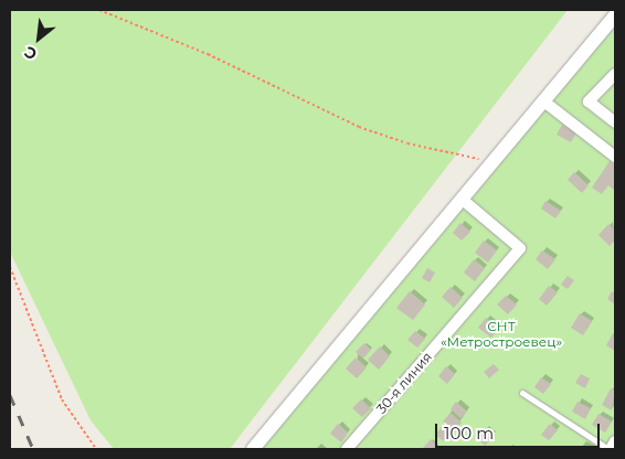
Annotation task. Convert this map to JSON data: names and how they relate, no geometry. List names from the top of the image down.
{
  "streets": {
    "street": ["30-я линия"]
  },
  "parks": ["СНТ «Метростроевец»"],
  "scale_bar": "100 m",
  "north": "bottom left"
}
